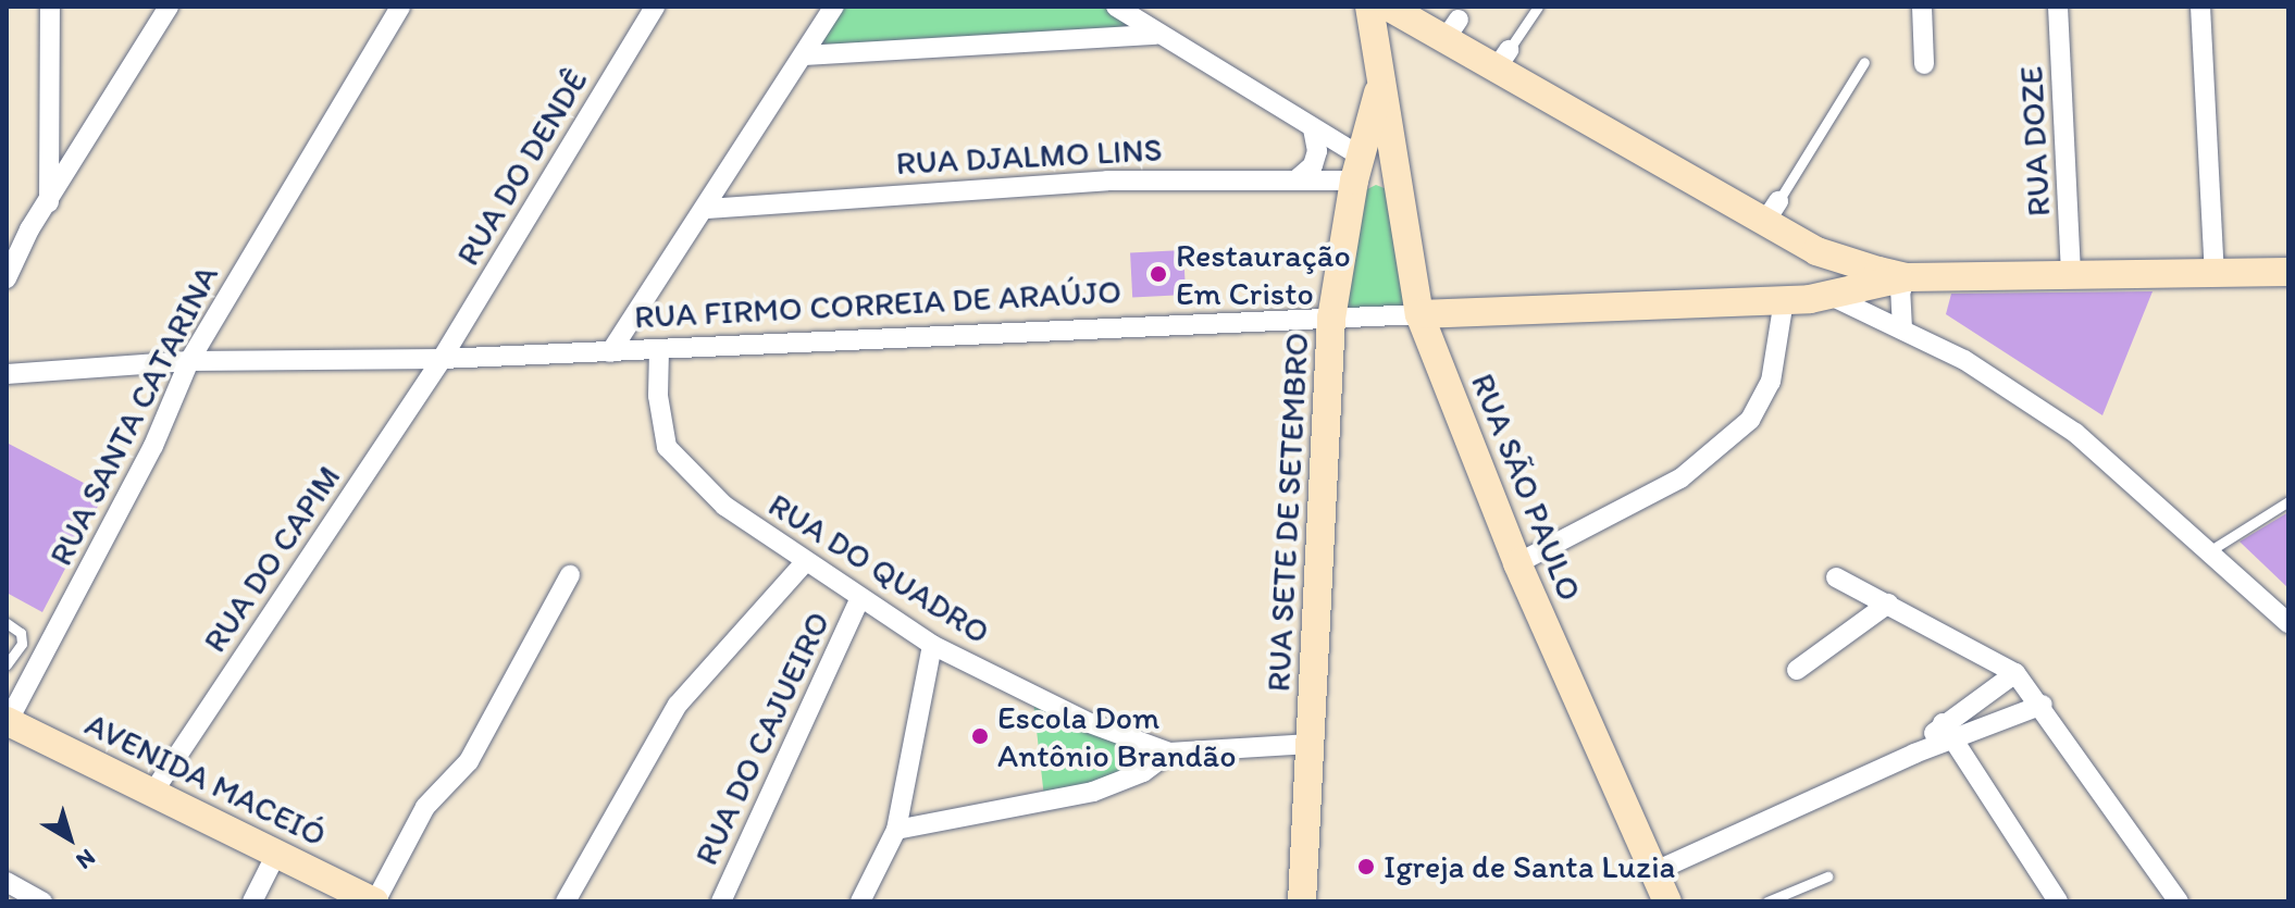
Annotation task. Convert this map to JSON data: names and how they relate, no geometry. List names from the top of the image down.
{
  "streets": {
    "street": [
      "RUA DOZE",
      "RUA DJALMO LINS",
      "RUA DO DENDÊ",
      "RUA FIRMO CORREIA DE ARAÚJO",
      "RUA SANTA CATARINA",
      "RUA SÃO PAULO",
      "RUA SETE DE SETEMBRO",
      "RUA DO CAPIM",
      "RUA DO QUADRO",
      "RUA DO CAJUEIRO",
      "AVENIDA MACEIÓ"
    ]
  },
  "crossings": [
    ["RUA DOZE", "RUA FIRMO CORREIA DE ARAÚJO"],
    ["RUA DJALMO LINS", "RUA SETE DE SETEMBRO"],
    ["RUA DO DENDÊ", "RUA FIRMO CORREIA DE ARAÚJO"],
    ["RUA DO DENDÊ", "RUA DO CAPIM"],
    ["RUA FIRMO CORREIA DE ARAÚJO", "RUA SANTA CATARINA"],
    ["RUA FIRMO CORREIA DE ARAÚJO", "RUA SÃO PAULO"],
    ["RUA FIRMO CORREIA DE ARAÚJO", "RUA SETE DE SETEMBRO"],
    ["RUA FIRMO CORREIA DE ARAÚJO", "RUA DO CAPIM"],
    ["RUA FIRMO CORREIA DE ARAÚJO", "RUA DO QUADRO"],
    ["RUA SANTA CATARINA", "AVENIDA MACEIÓ"],
    ["RUA SÃO PAULO", "RUA SETE DE SETEMBRO"],
    ["RUA DO CAPIM", "AVENIDA MACEIÓ"],
    ["RUA DO QUADRO", "RUA DO CAJUEIRO"]
  ],
  "places": ["Restauração Em Cristo", "Escola Dom Antônio Brandão", "Igreja de Santa Luzia"],
  "north": "bottom right"
}
